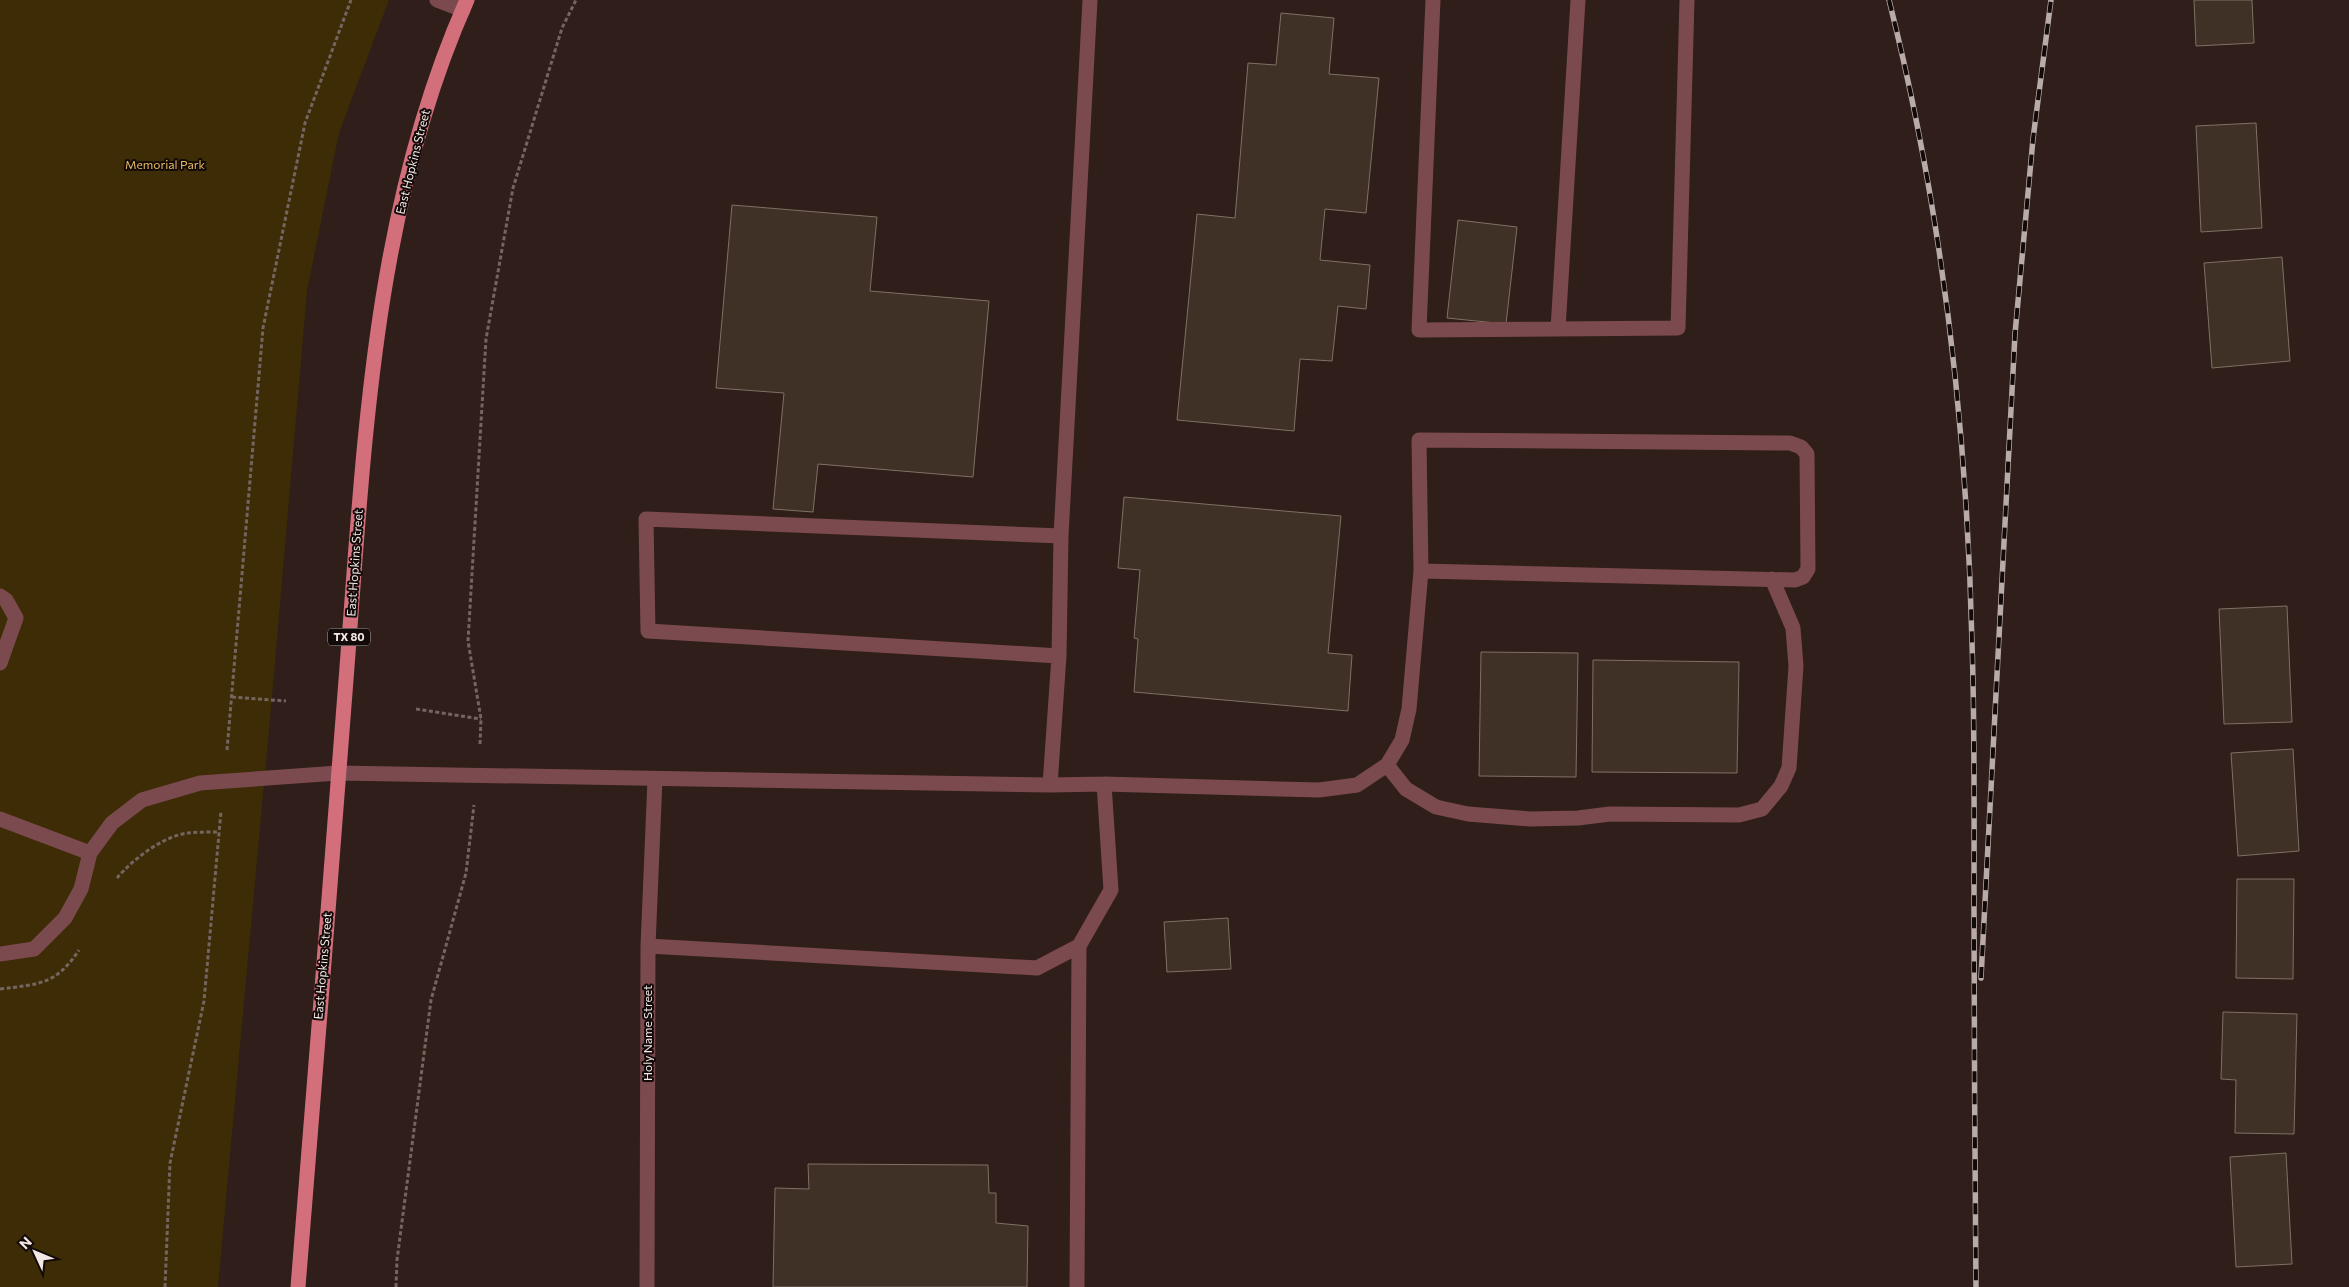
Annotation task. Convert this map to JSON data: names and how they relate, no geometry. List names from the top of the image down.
{
  "streets": {
    "main road": ["East Hopkins Street", "TX 80"],
    "street": ["Holy Name Street"]
  },
  "parks": ["Memorial Park"],
  "north": "top left"
}
